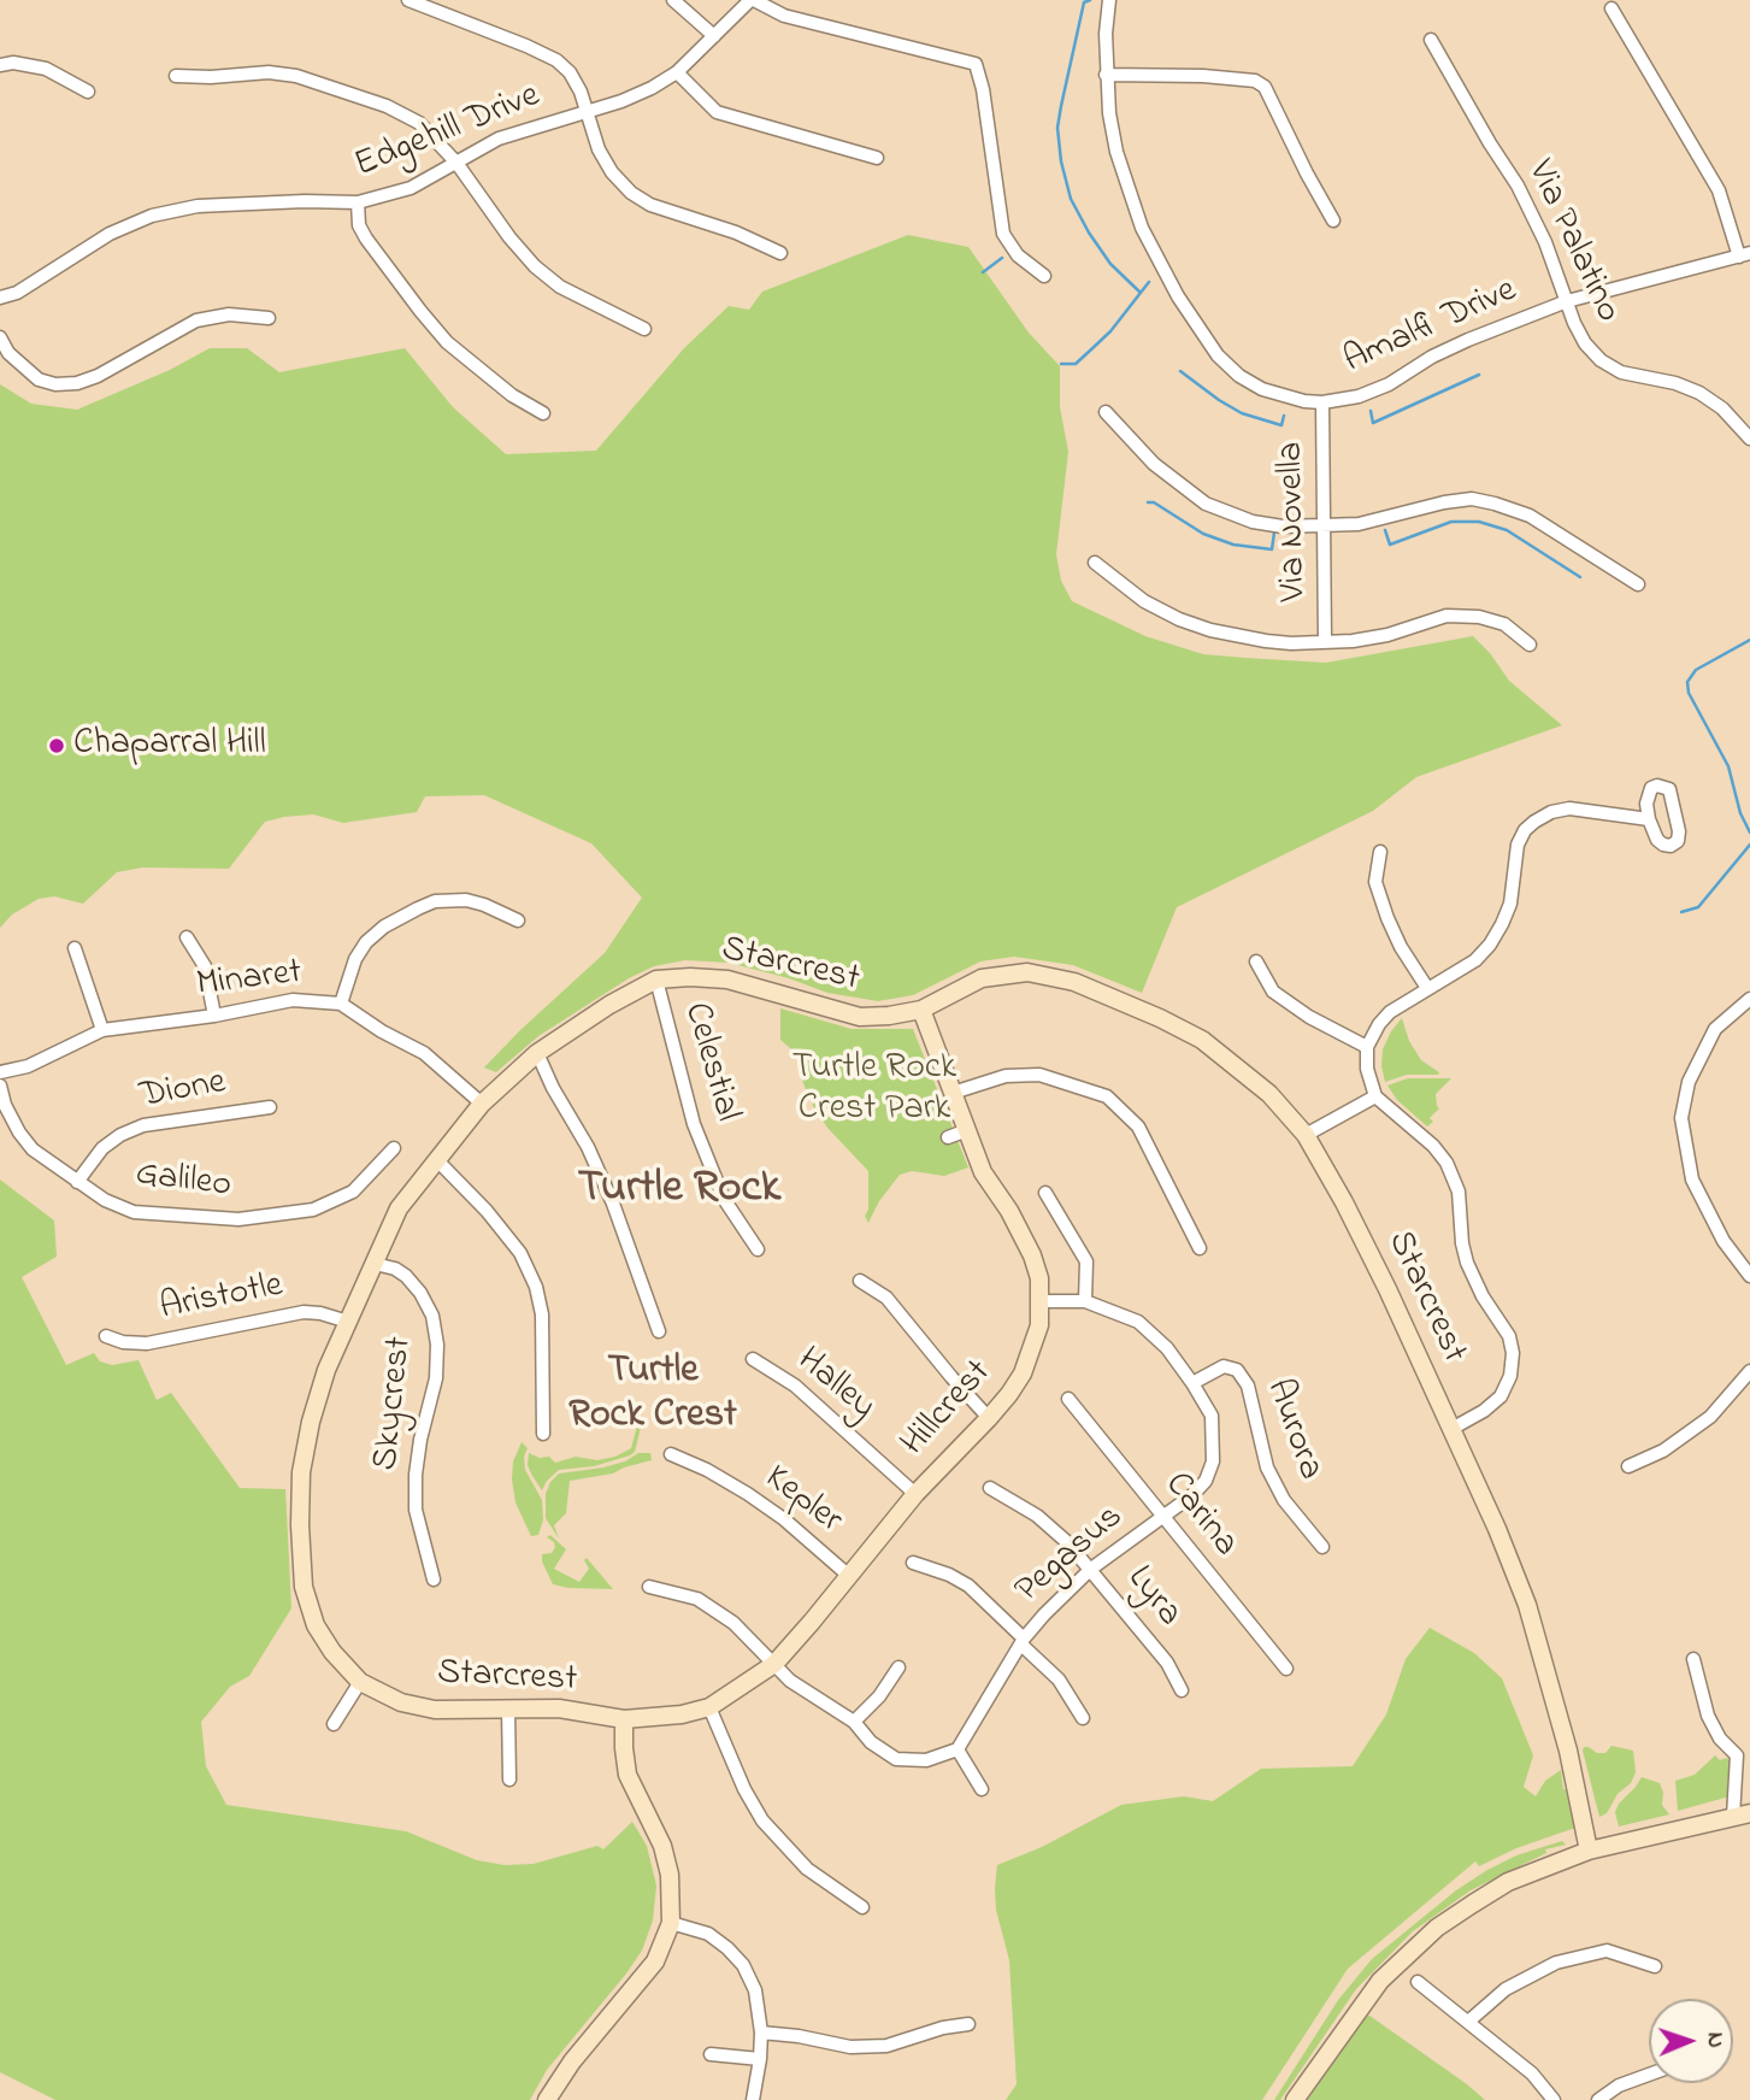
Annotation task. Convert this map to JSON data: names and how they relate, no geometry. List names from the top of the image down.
{
  "streets": {
    "street": [
      "Edgehill Drive",
      "Via Palatino",
      "Amalfi Drive",
      "Via Novella",
      "Starcrest",
      "Minaret",
      "Celestial",
      "Dione",
      "Galileo",
      "Aristotle",
      "Halley",
      "Skycrest",
      "Hillcrest",
      "Aurora",
      "Kepler",
      "Carina",
      "Pegasus",
      "Lyra"
    ]
  },
  "crossings": [
    ["Via Palatino", "Amalfi Drive"],
    ["Amalfi Drive", "Via Novella"],
    ["Starcrest", "Minaret"],
    ["Starcrest", "Celestial"],
    ["Starcrest", "Aristotle"],
    ["Starcrest", "Skycrest"],
    ["Starcrest", "Hillcrest"],
    ["Dione", "Galileo"],
    ["Halley", "Hillcrest"],
    ["Hillcrest", "Kepler"],
    ["Hillcrest", "Pegasus"],
    ["Aurora", "Pegasus"],
    ["Carina", "Pegasus"],
    ["Pegasus", "Lyra"]
  ],
  "districts": ["Turtle Rock", "Turtle Rock Crest"],
  "parks": ["Turtle Rock Crest Park"],
  "places": ["Chaparral Hill"],
  "north": "right"
}
